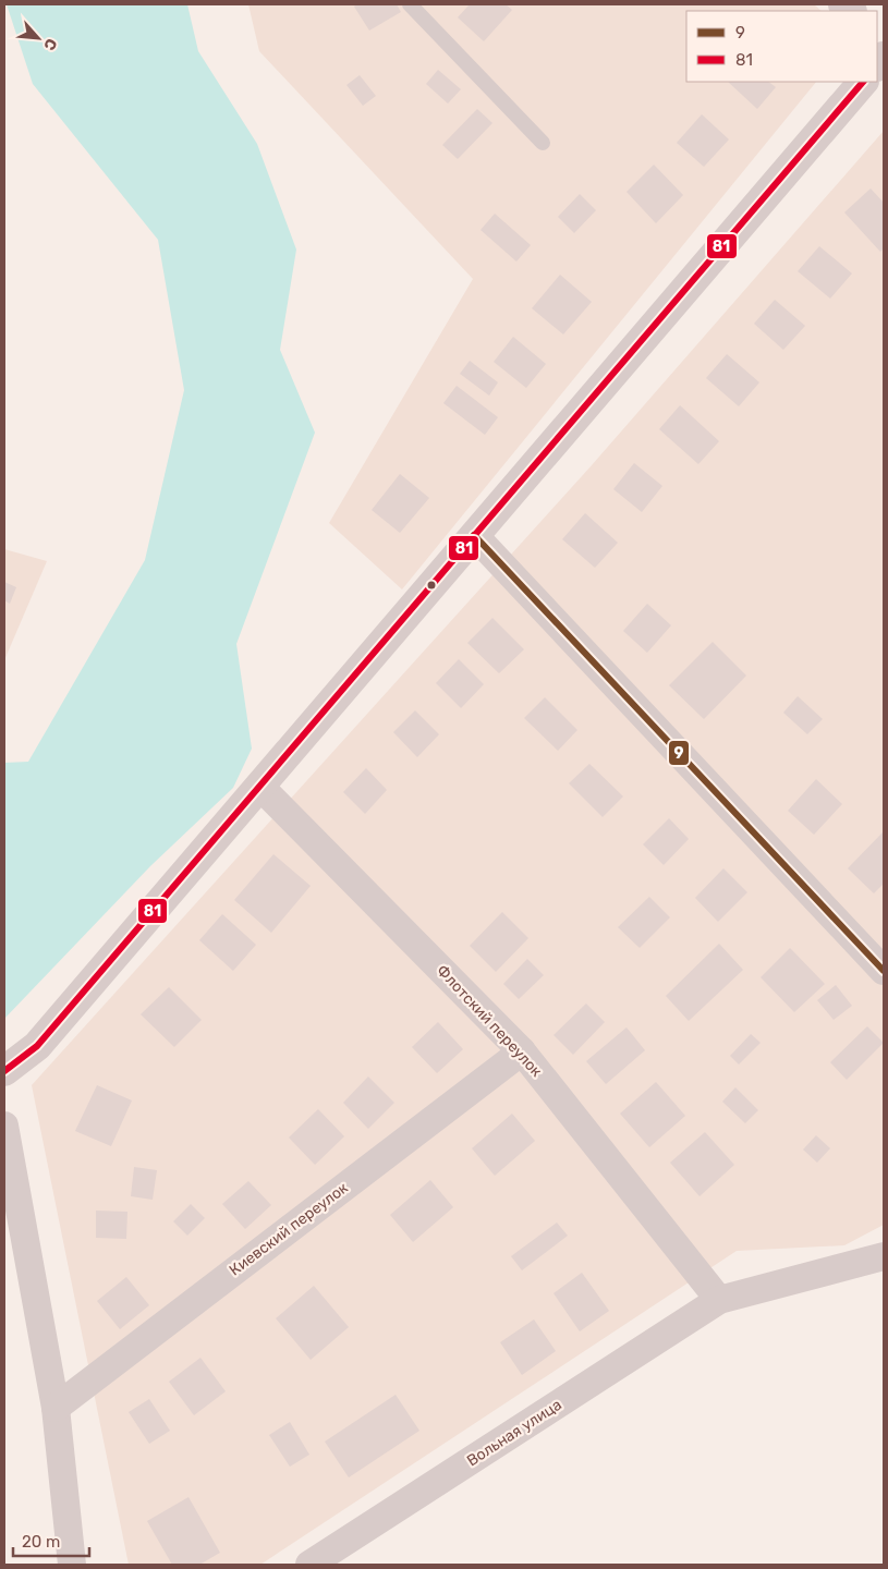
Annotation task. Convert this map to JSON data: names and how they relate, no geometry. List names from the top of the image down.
{
  "streets": {
    "street": ["Флотский переулок", "Киевский переулок", "Вольная улица"]
  },
  "crossings": [
    ["Флотский переулок", "Киевский переулок"],
    ["Флотский переулок", "Вольная улица"]
  ],
  "lines": ["transit line 81", "transit line 9"],
  "legend": ["9", "81"],
  "scale_bar": "20 m",
  "north": "bottom right"
}
